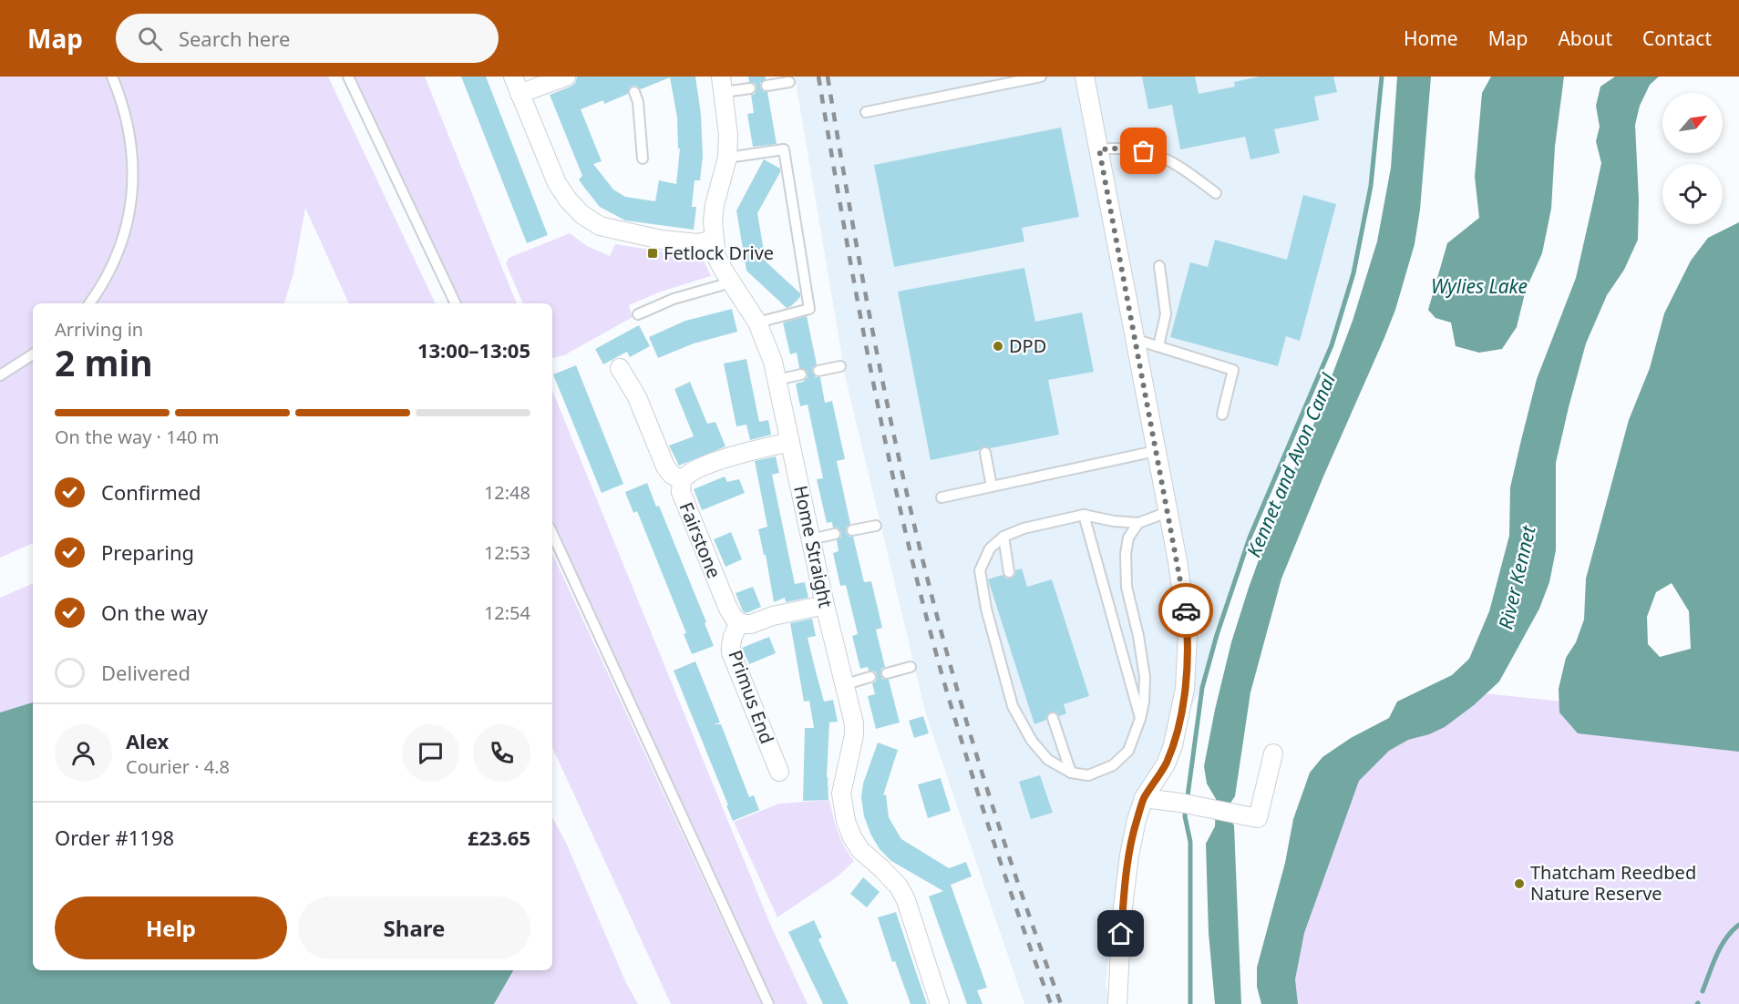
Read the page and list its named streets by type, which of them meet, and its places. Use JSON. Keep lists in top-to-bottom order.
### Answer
{
  "streets": {
    "street": ["Fairstone", "Home Straight", "Primus End"]
  },
  "crossings": [
    ["Fairstone", "Home Straight"],
    ["Fairstone", "Primus End"]
  ],
  "water": ["Wylies Lake", "Kennet and Avon Canal", "River Kennet"],
  "places": {
    "transit": ["Fetlock Drive"],
    "other": ["DPD", "Thatcham Reedbed Nature Reserve"]
  },
  "north": "top right",
  "page": {
    "header": "Map",
    "search": "Search here",
    "nav": [
      "Home",
      "Map",
      "About",
      "Contact"
    ],
    "heading": ["2 min", "Arriving in", "13:00–13:05"],
    "panel": [
      "Alex",
      "Courier · 4.8",
      "Order #1198",
      "£23.65"
    ],
    "bar": "On the way · 140 m",
    "list": [
      ["Confirmed", "12:48"],
      ["Preparing", "12:53"],
      ["On the way", "12:54"],
      "Delivered"
    ],
    "buttons": ["Help", "Share"]
  }
}
